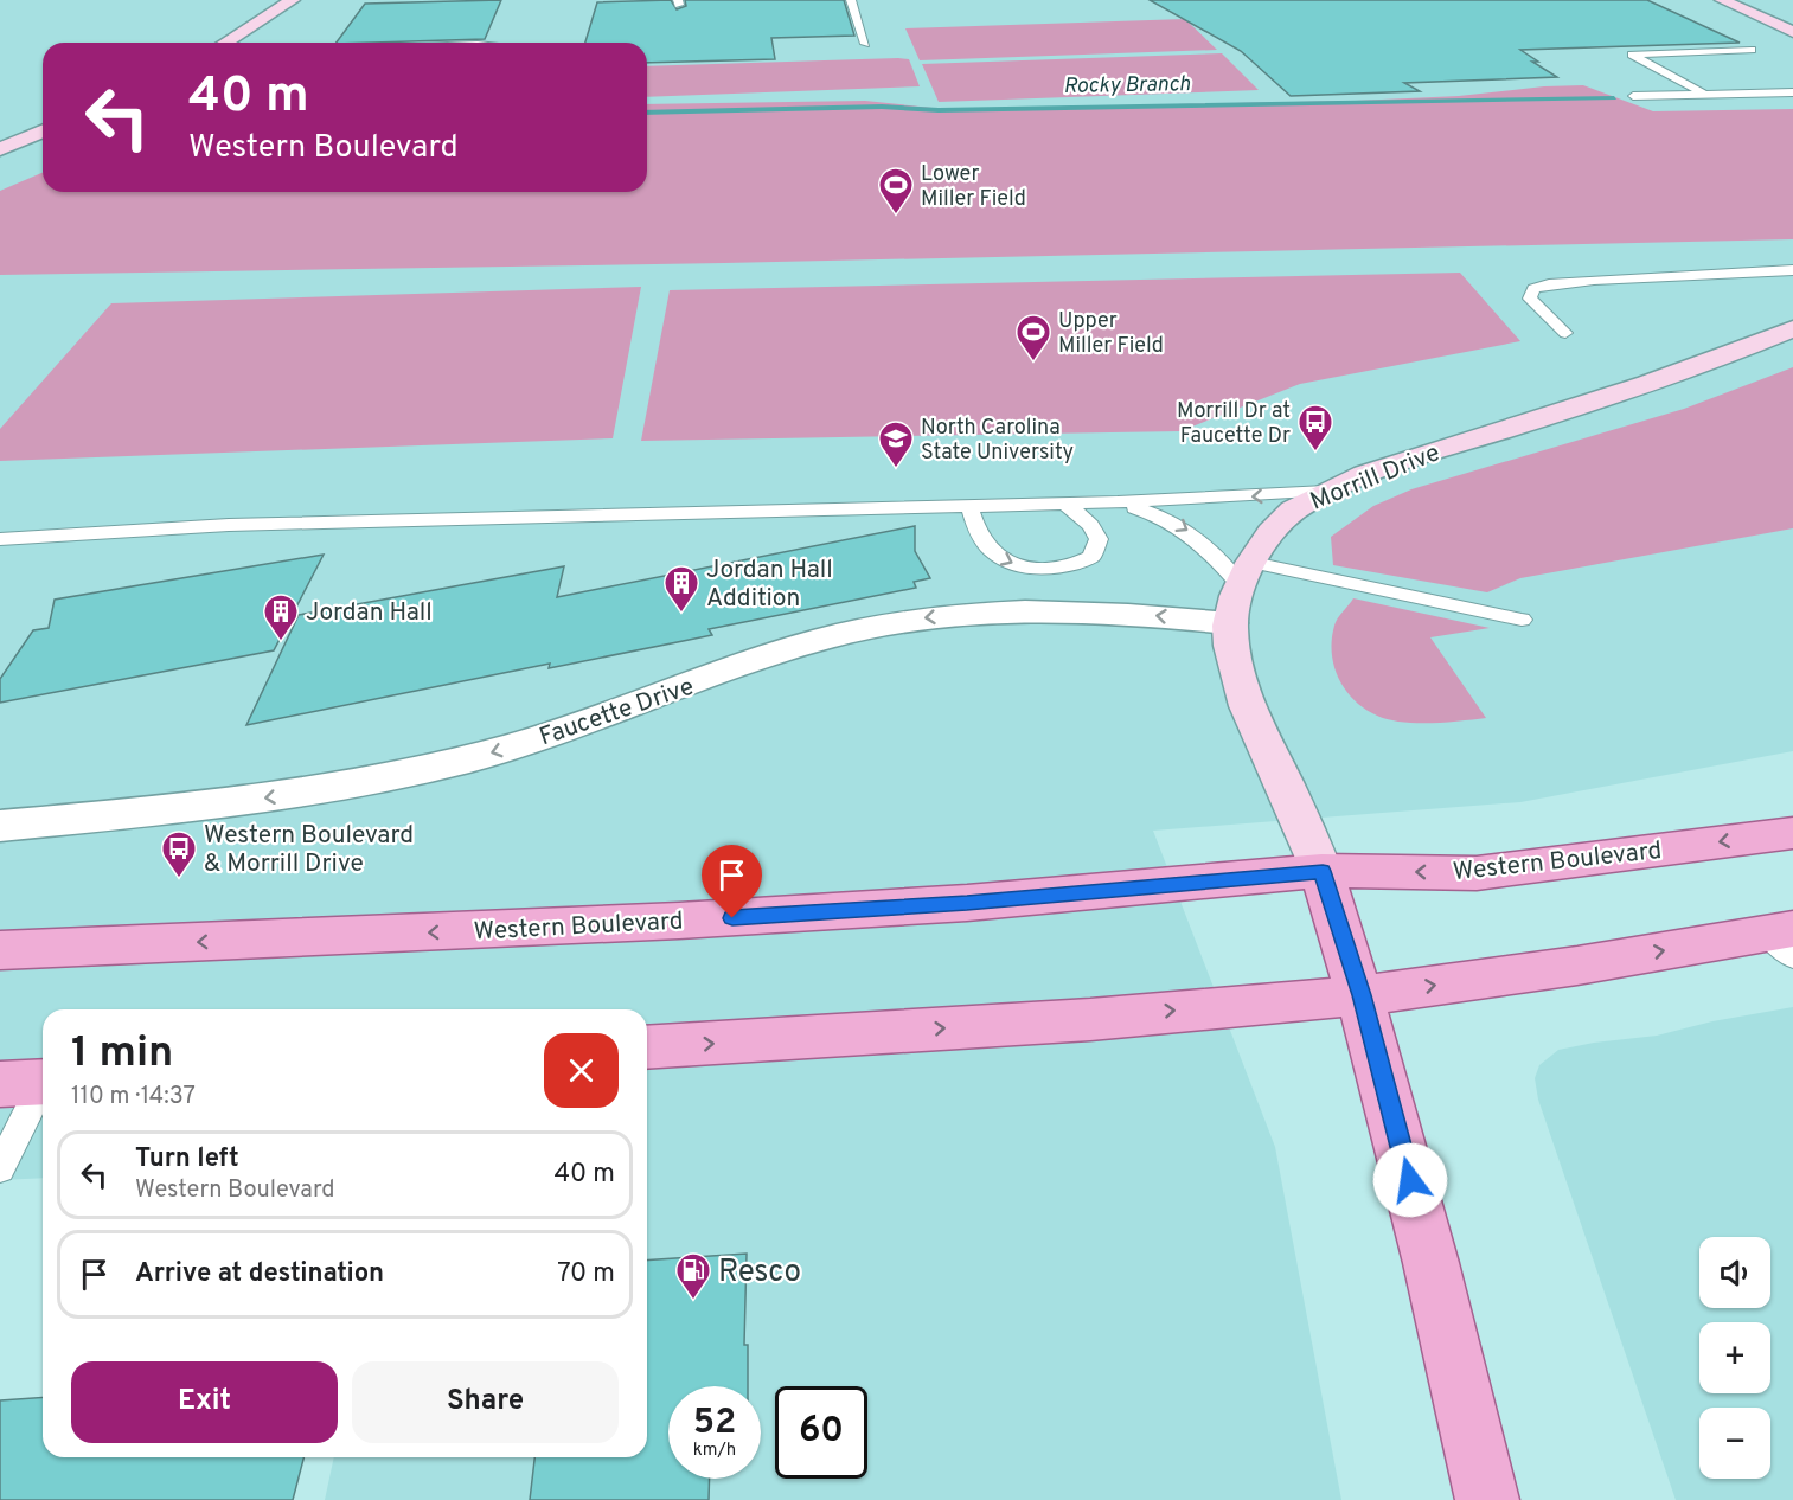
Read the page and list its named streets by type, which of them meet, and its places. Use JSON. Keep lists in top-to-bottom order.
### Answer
{
  "streets": {
    "main road": ["Western Boulevard"],
    "street": ["Morrill Drive", "Faucette Drive"]
  },
  "crossings": [
    ["Morrill Drive", "Faucette Drive"],
    ["Morrill Drive", "Western Boulevard"]
  ],
  "one_way": ["Faucette Drive"],
  "water": ["Rocky Branch"],
  "places": {
    "sports": ["Lower Miller Field", "Upper Miller Field"],
    "bus stop": ["Morrill Dr at Faucette Dr", "Western Boulevard & Morrill Drive"],
    "school or university": ["North Carolina State University"],
    "building": ["Jordan Hall Addition", "Jordan Hall"],
    "fuel station": ["Resco"]
  },
  "page": {
    "turn": ["40 m", "Western Boulevard"],
    "heading": ["1 min", "110 m · 14:37"],
    "list": [
      {
        "name": "Turn left",
        "note": "Western Boulevard",
        "value": "40 m"
      },
      {
        "name": "Arrive at destination",
        "value": "70 m"
      }
    ],
    "map_buttons": ["+", "−"],
    "buttons": ["Exit", "Share"],
    "speed": "52 km/h",
    "limit": "60"
  }
}
